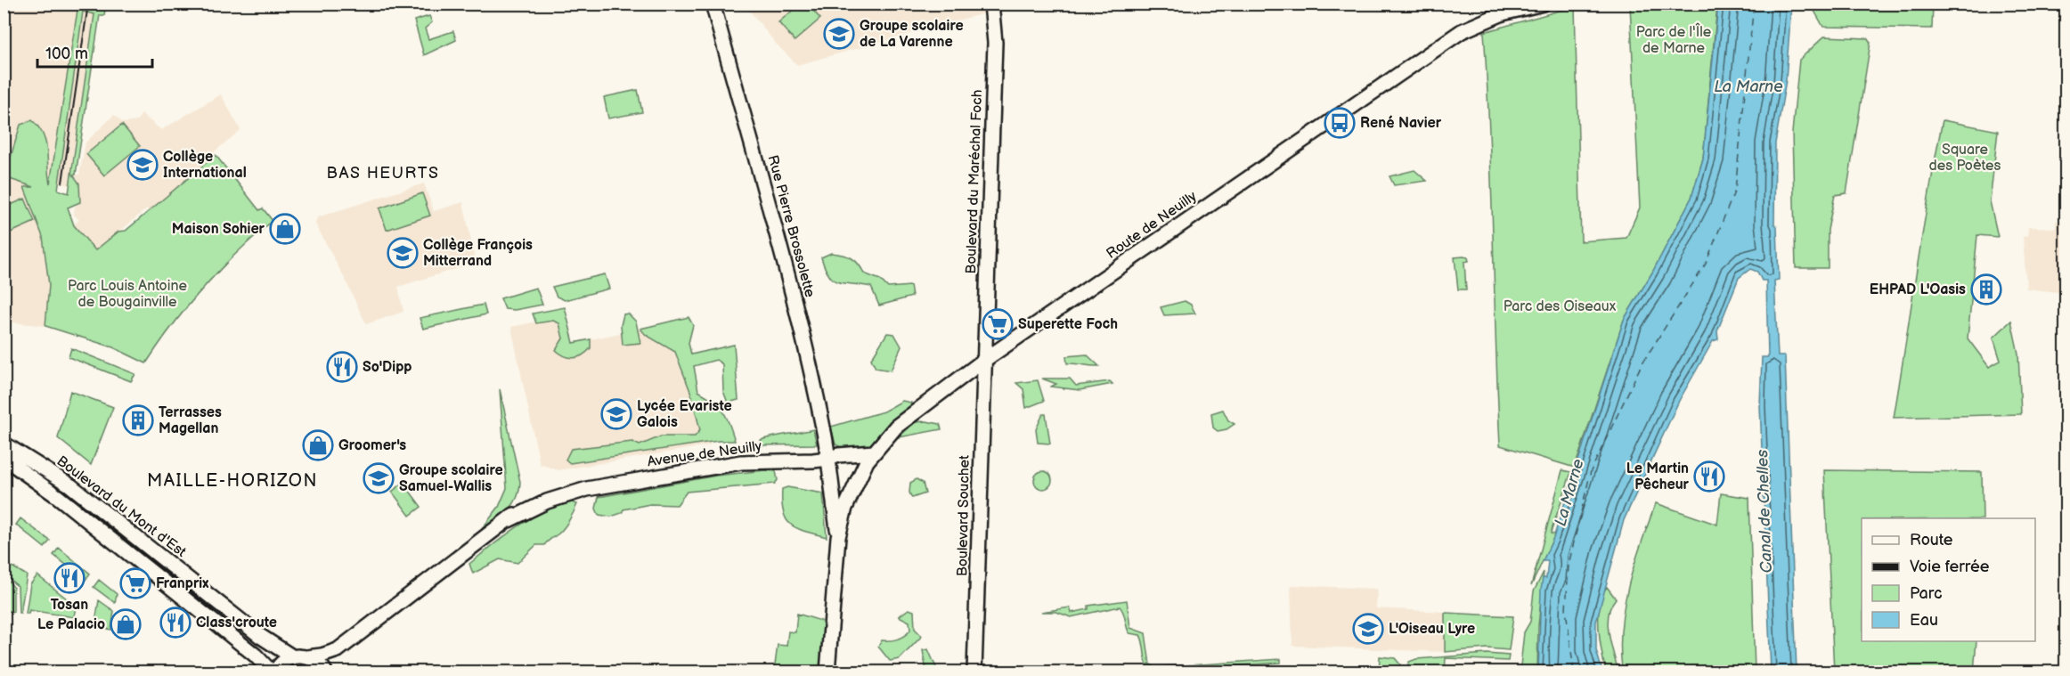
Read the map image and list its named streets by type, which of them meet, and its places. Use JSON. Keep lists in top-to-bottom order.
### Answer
{
  "streets": {
    "main road": [
      "Boulevard du Maréchal Foch",
      "Route de Neuilly",
      "Rue Pierre Brossolette",
      "Avenue de Neuilly",
      "Boulevard du Mont d'Est",
      "Boulevard Souchet"
    ]
  },
  "crossings": [
    ["Boulevard du Maréchal Foch", "Route de Neuilly"],
    ["Boulevard du Maréchal Foch", "Boulevard Souchet"],
    ["Route de Neuilly", "Rue Pierre Brossolette"],
    ["Route de Neuilly", "Avenue de Neuilly"],
    ["Route de Neuilly", "Boulevard Souchet"],
    ["Rue Pierre Brossolette", "Avenue de Neuilly"],
    ["Avenue de Neuilly", "Boulevard du Mont d'Est"]
  ],
  "districts": ["BAS HEURTS", "MAILLE-HORIZON"],
  "water": ["La Marne", "Canal de Chelles"],
  "parks": [
    "Parc de l'Île de Marne",
    "Square des Poètes",
    "Parc Louis Antoine de Bougainville",
    "Parc des Oiseaux"
  ],
  "places": {
    "school or university": [
      "Groupe scolaire de La Varenne",
      "Collège International",
      "Collège François Mitterrand",
      "Lycée Evariste Galois",
      "Groupe scolaire Samuel-Wallis",
      "L'Oiseau Lyre"
    ],
    "bus stop": ["René Navier"],
    "shop": ["Maison Sohier", "Groomer's", "Le Palacio"],
    "building": ["EHPAD L'Oasis", "Terrasses Magellan"],
    "supermarket": ["Superette Foch", "Franprix"],
    "restaurant": [
      "So'Dipp",
      "Le Martin Pêcheur",
      "Tosan",
      "Class'croute"
    ]
  },
  "legend": [
    "Route",
    "Voie ferrée",
    "Parc",
    "Eau"
  ],
  "scale_bar": "100 m"
}
